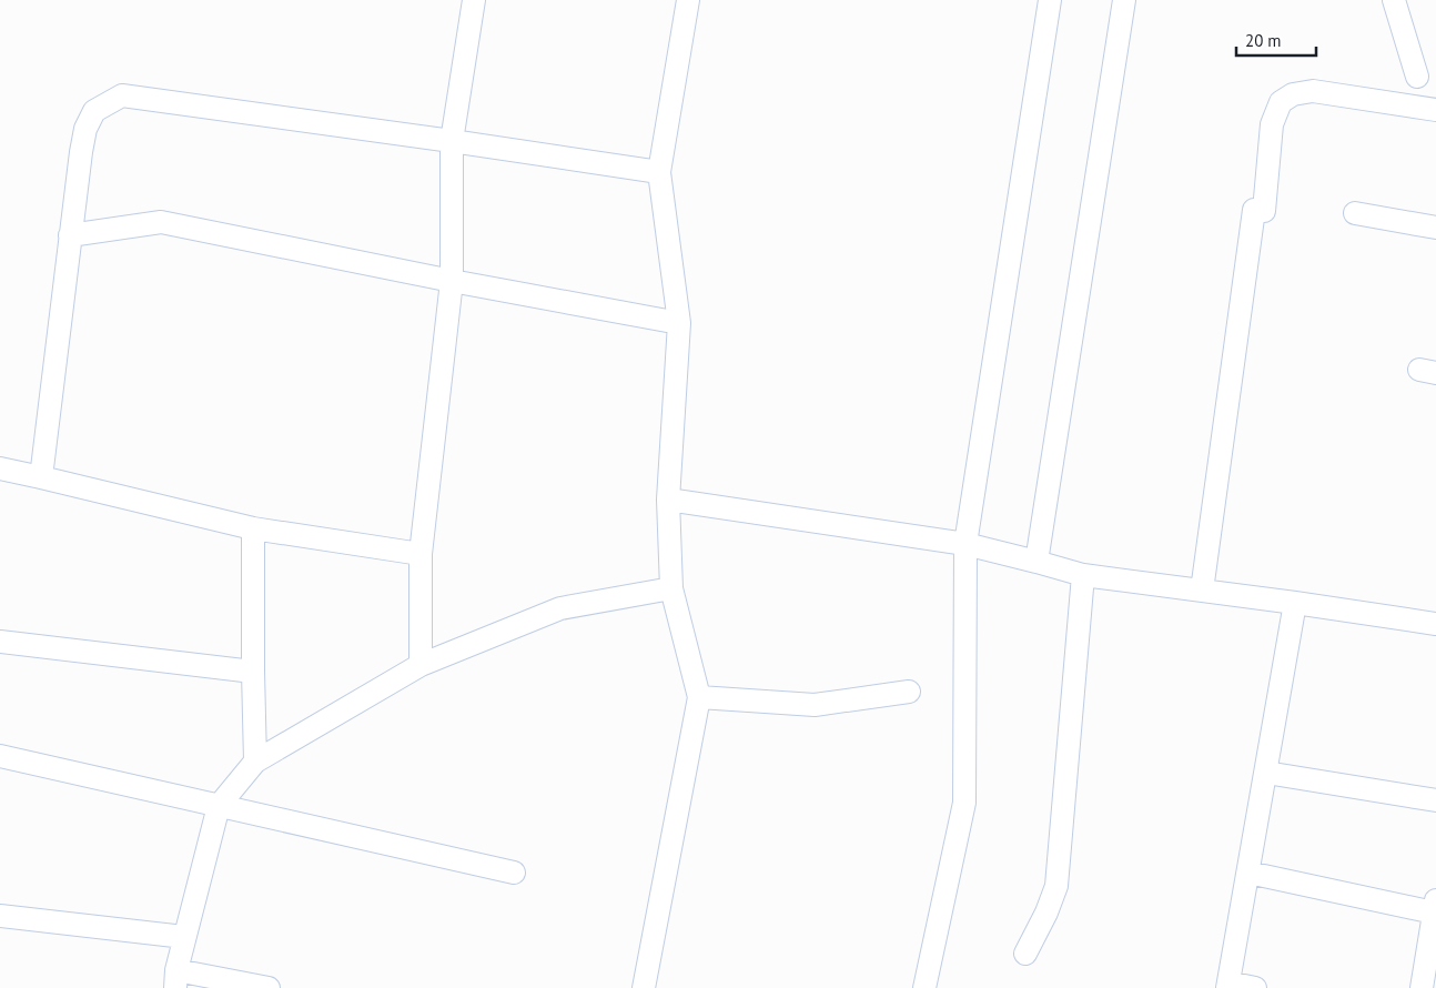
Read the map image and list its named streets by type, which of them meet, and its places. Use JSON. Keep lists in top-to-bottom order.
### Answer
{
  "scale_bar": "20 m"
}
